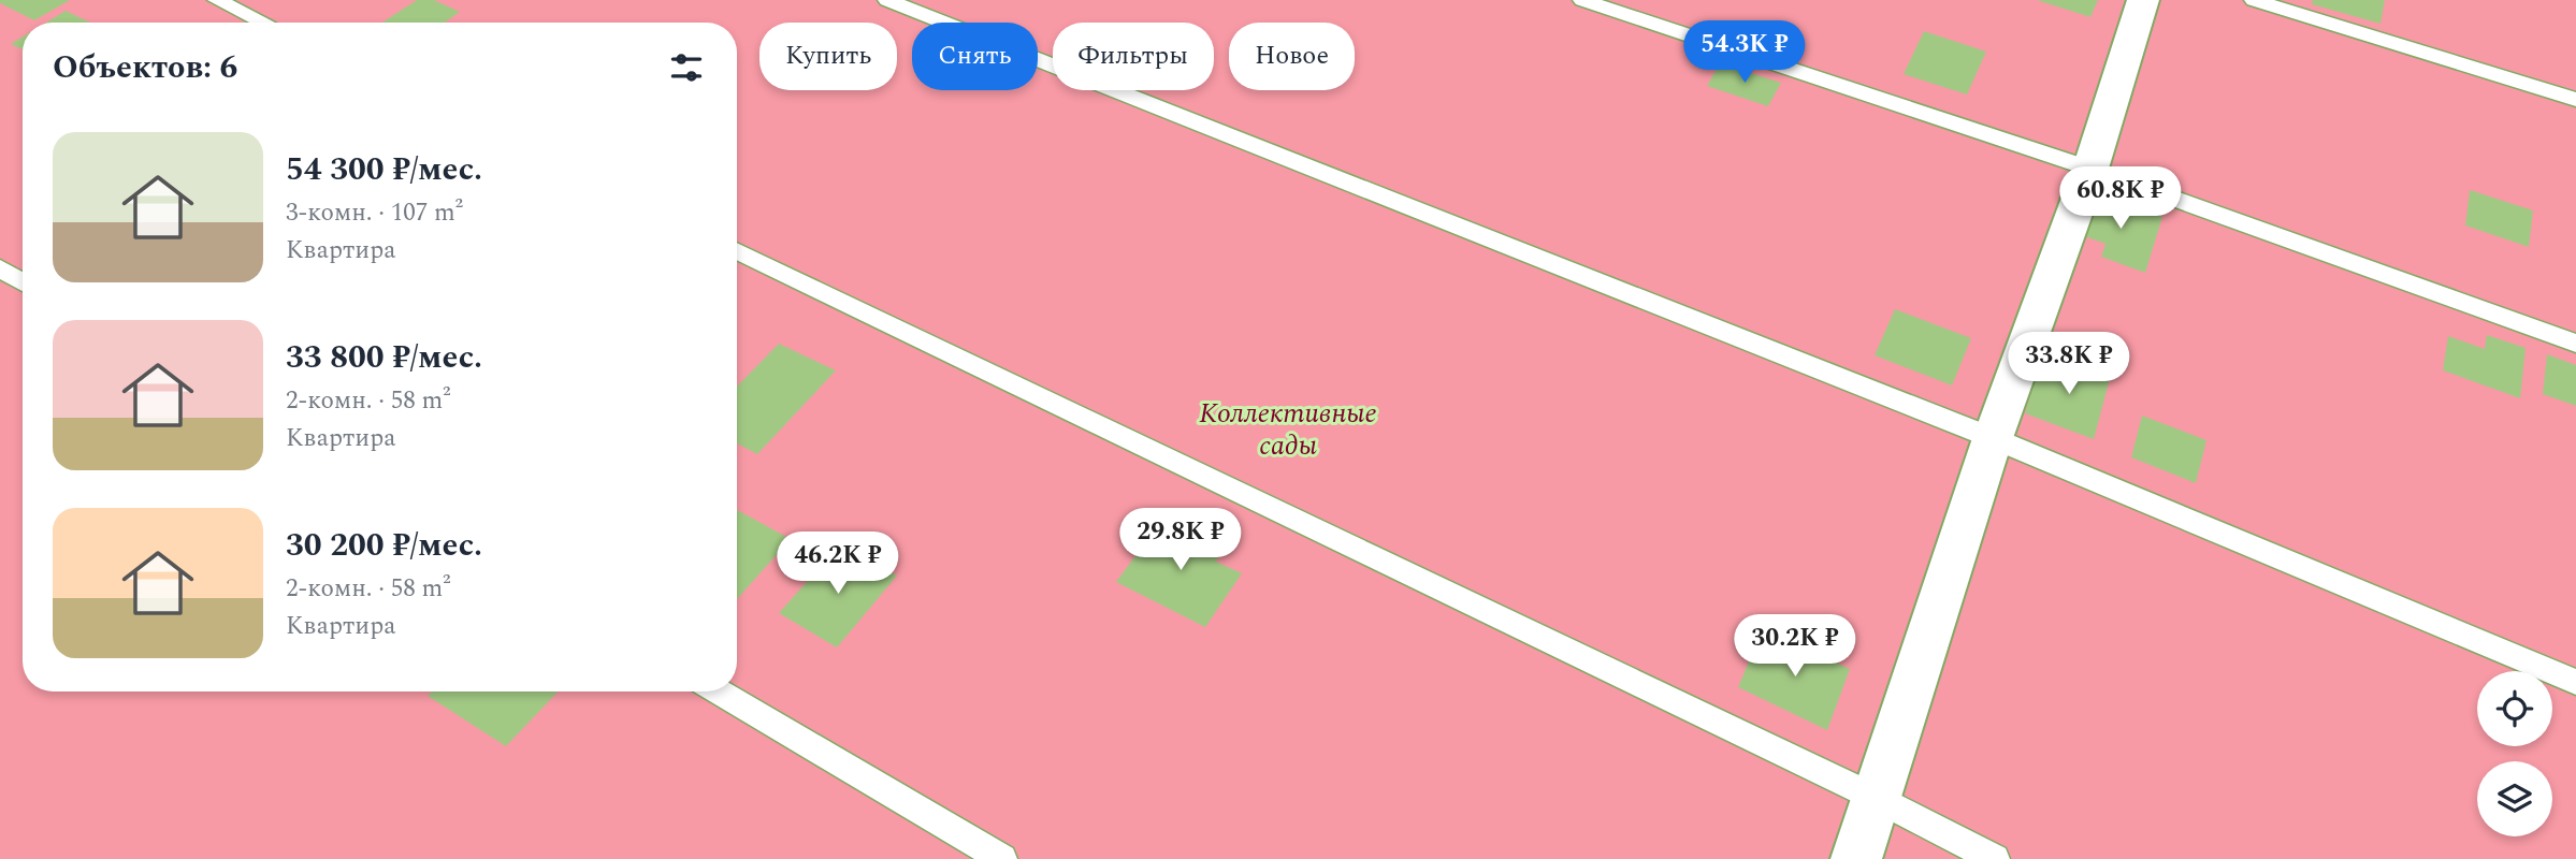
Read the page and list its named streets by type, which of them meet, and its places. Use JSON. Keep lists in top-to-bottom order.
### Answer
{
  "parks": ["Коллективные сады"],
  "page": {
    "price": [
      "54.3K ₽",
      "60.8K ₽",
      "33.8K ₽",
      "29.8K ₽",
      "46.2K ₽",
      "30.2K ₽"
    ],
    "chip": [
      "Купить",
      "Снять",
      "Фильтры",
      "Новое"
    ],
    "heading": "Объектов: 6",
    "list": [
      {
        "name": "54 300 ₽/мес.",
        "note": "3-комн. · 107 m² · Квартира"
      },
      {
        "name": "33 800 ₽/мес.",
        "note": "2-комн. · 58 m² · Квартира"
      },
      {
        "name": "30 200 ₽/мес.",
        "note": "2-комн. · 58 m² · Квартира"
      }
    ]
  }
}
